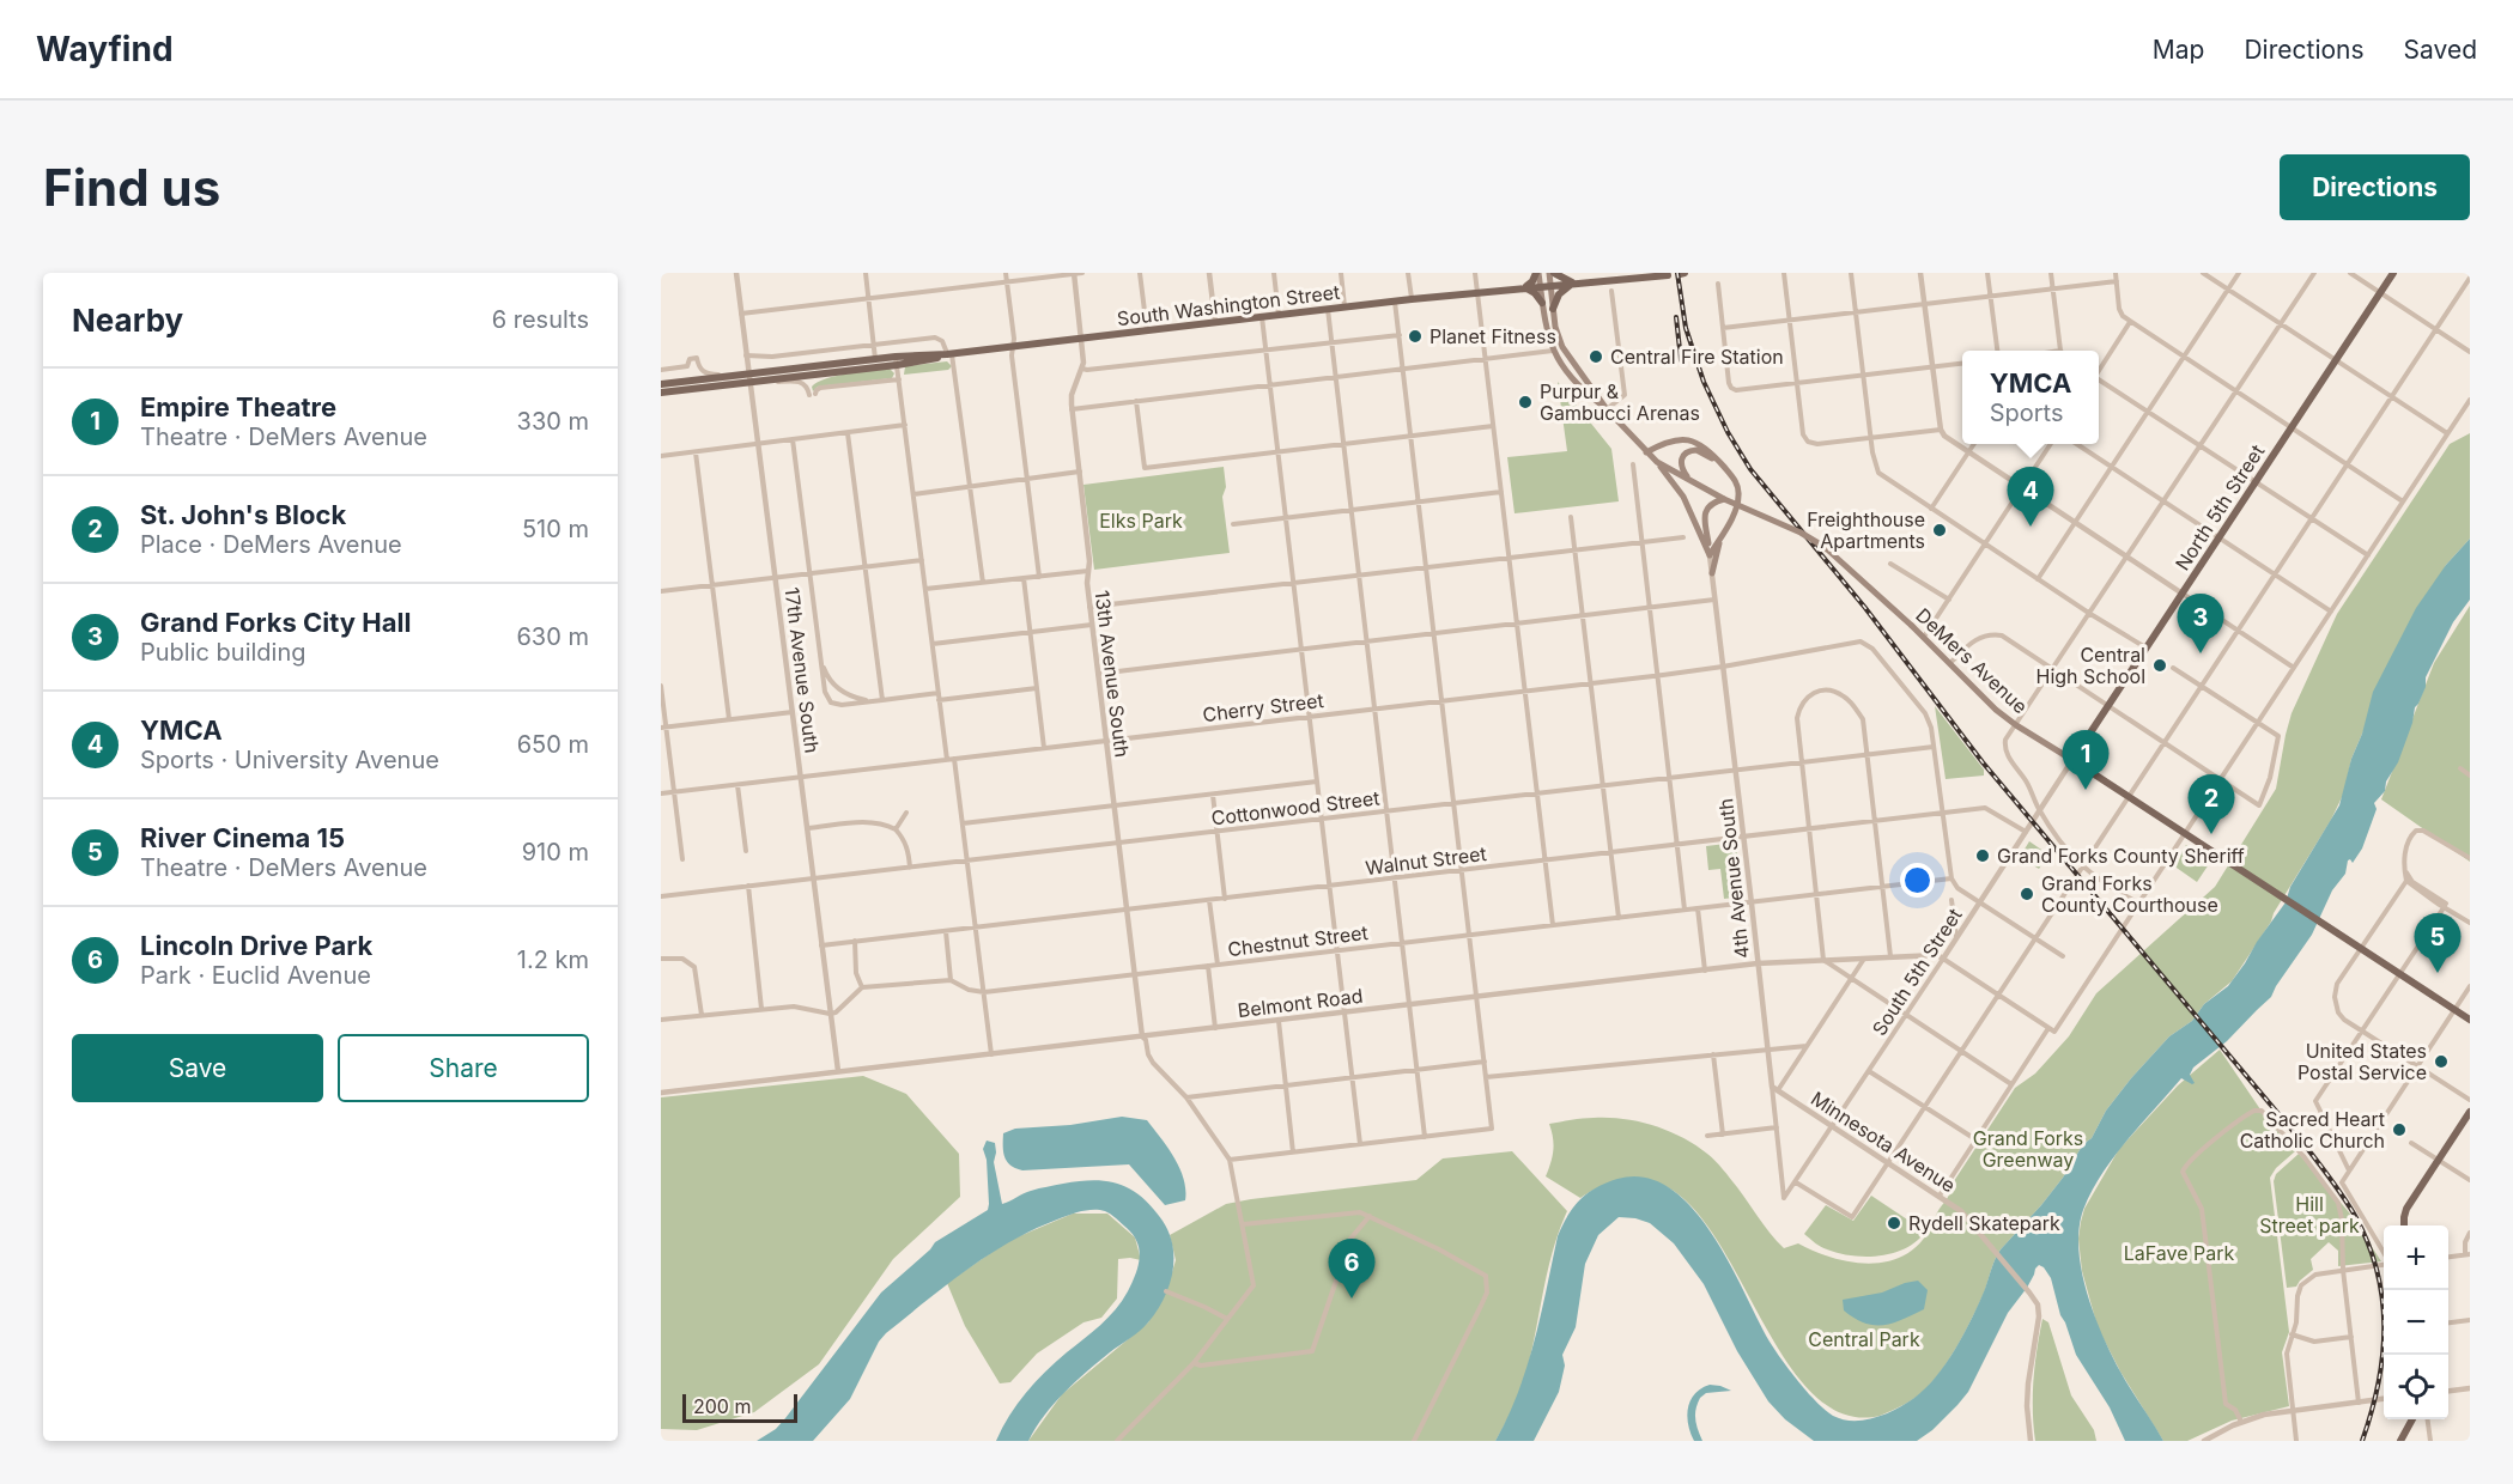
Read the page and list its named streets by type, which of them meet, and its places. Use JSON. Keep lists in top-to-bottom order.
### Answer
{
  "streets": {
    "main road": ["South Washington Street", "North 5th Street", "DeMers Avenue"],
    "street": [
      "17th Avenue South",
      "13th Avenue South",
      "Cherry Street",
      "Cottonwood Street",
      "Walnut Street",
      "4th Avenue South",
      "Chestnut Street",
      "South 5th Street",
      "Belmont Road",
      "Minnesota Avenue"
    ]
  },
  "crossings": [
    ["South Washington Street", "DeMers Avenue"],
    ["South Washington Street", "17th Avenue South"],
    ["South Washington Street", "13th Avenue South"],
    ["North 5th Street", "DeMers Avenue"],
    ["North 5th Street", "South 5th Street"],
    ["DeMers Avenue", "South 5th Street"],
    ["17th Avenue South", "Cherry Street"],
    ["17th Avenue South", "Cottonwood Street"],
    ["17th Avenue South", "Walnut Street"],
    ["17th Avenue South", "Belmont Road"],
    ["13th Avenue South", "Cherry Street"],
    ["13th Avenue South", "Cottonwood Street"],
    ["13th Avenue South", "Walnut Street"],
    ["13th Avenue South", "Chestnut Street"],
    ["13th Avenue South", "Belmont Road"],
    ["Cherry Street", "Cottonwood Street"],
    ["Cherry Street", "4th Avenue South"],
    ["Cottonwood Street", "4th Avenue South"],
    ["Walnut Street", "4th Avenue South"],
    ["Walnut Street", "South 5th Street"],
    ["4th Avenue South", "Chestnut Street"],
    ["4th Avenue South", "South 5th Street"],
    ["4th Avenue South", "Belmont Road"],
    ["4th Avenue South", "Minnesota Avenue"],
    ["South 5th Street", "Belmont Road"],
    ["South 5th Street", "Minnesota Avenue"]
  ],
  "parks": [
    "Elks Park",
    "Grand Forks Greenway",
    "Hill Street park",
    "LaFave Park",
    "Central Park"
  ],
  "places": [
    "Planet Fitness",
    "Central Fire Station",
    "Purpur & Gambucci Arenas",
    "Freighthouse Apartments",
    "Central High School",
    "Grand Forks County Sheriff",
    "Grand Forks County Courthouse",
    "United States Postal Service",
    "Sacred Heart Catholic Church",
    "Rydell Skatepark"
  ],
  "scale_bar": "200 m",
  "page": {
    "header": "Wayfind",
    "nav": ["Map", "Directions", "Saved"],
    "buttons": [
      "Directions",
      ["Save", "Share"]
    ],
    "title": "Find us",
    "heading": ["Nearby", "6 results"],
    "popup": ["YMCA", "Sports"],
    "list": [
      {
        "mark": "1",
        "name": "Empire Theatre",
        "note": "Theatre · DeMers Avenue",
        "value": "330 m"
      },
      {
        "mark": "2",
        "name": "St. John's Block",
        "note": "Place · DeMers Avenue",
        "value": "510 m"
      },
      {
        "mark": "3",
        "name": "Grand Forks City Hall",
        "note": "Public building",
        "value": "630 m"
      },
      {
        "mark": "4",
        "name": "YMCA",
        "note": "Sports · University Avenue",
        "value": "650 m"
      },
      {
        "mark": "5",
        "name": "River Cinema 15",
        "note": "Theatre · DeMers Avenue",
        "value": "910 m"
      },
      {
        "mark": "6",
        "name": "Lincoln Drive Park",
        "note": "Park · Euclid Avenue",
        "value": "1.2 km"
      }
    ],
    "pins": [
      "4",
      "3",
      "1",
      "2",
      "5",
      "6"
    ],
    "map_buttons": ["+", "−"],
    "scale": "200 m"
  }
}
